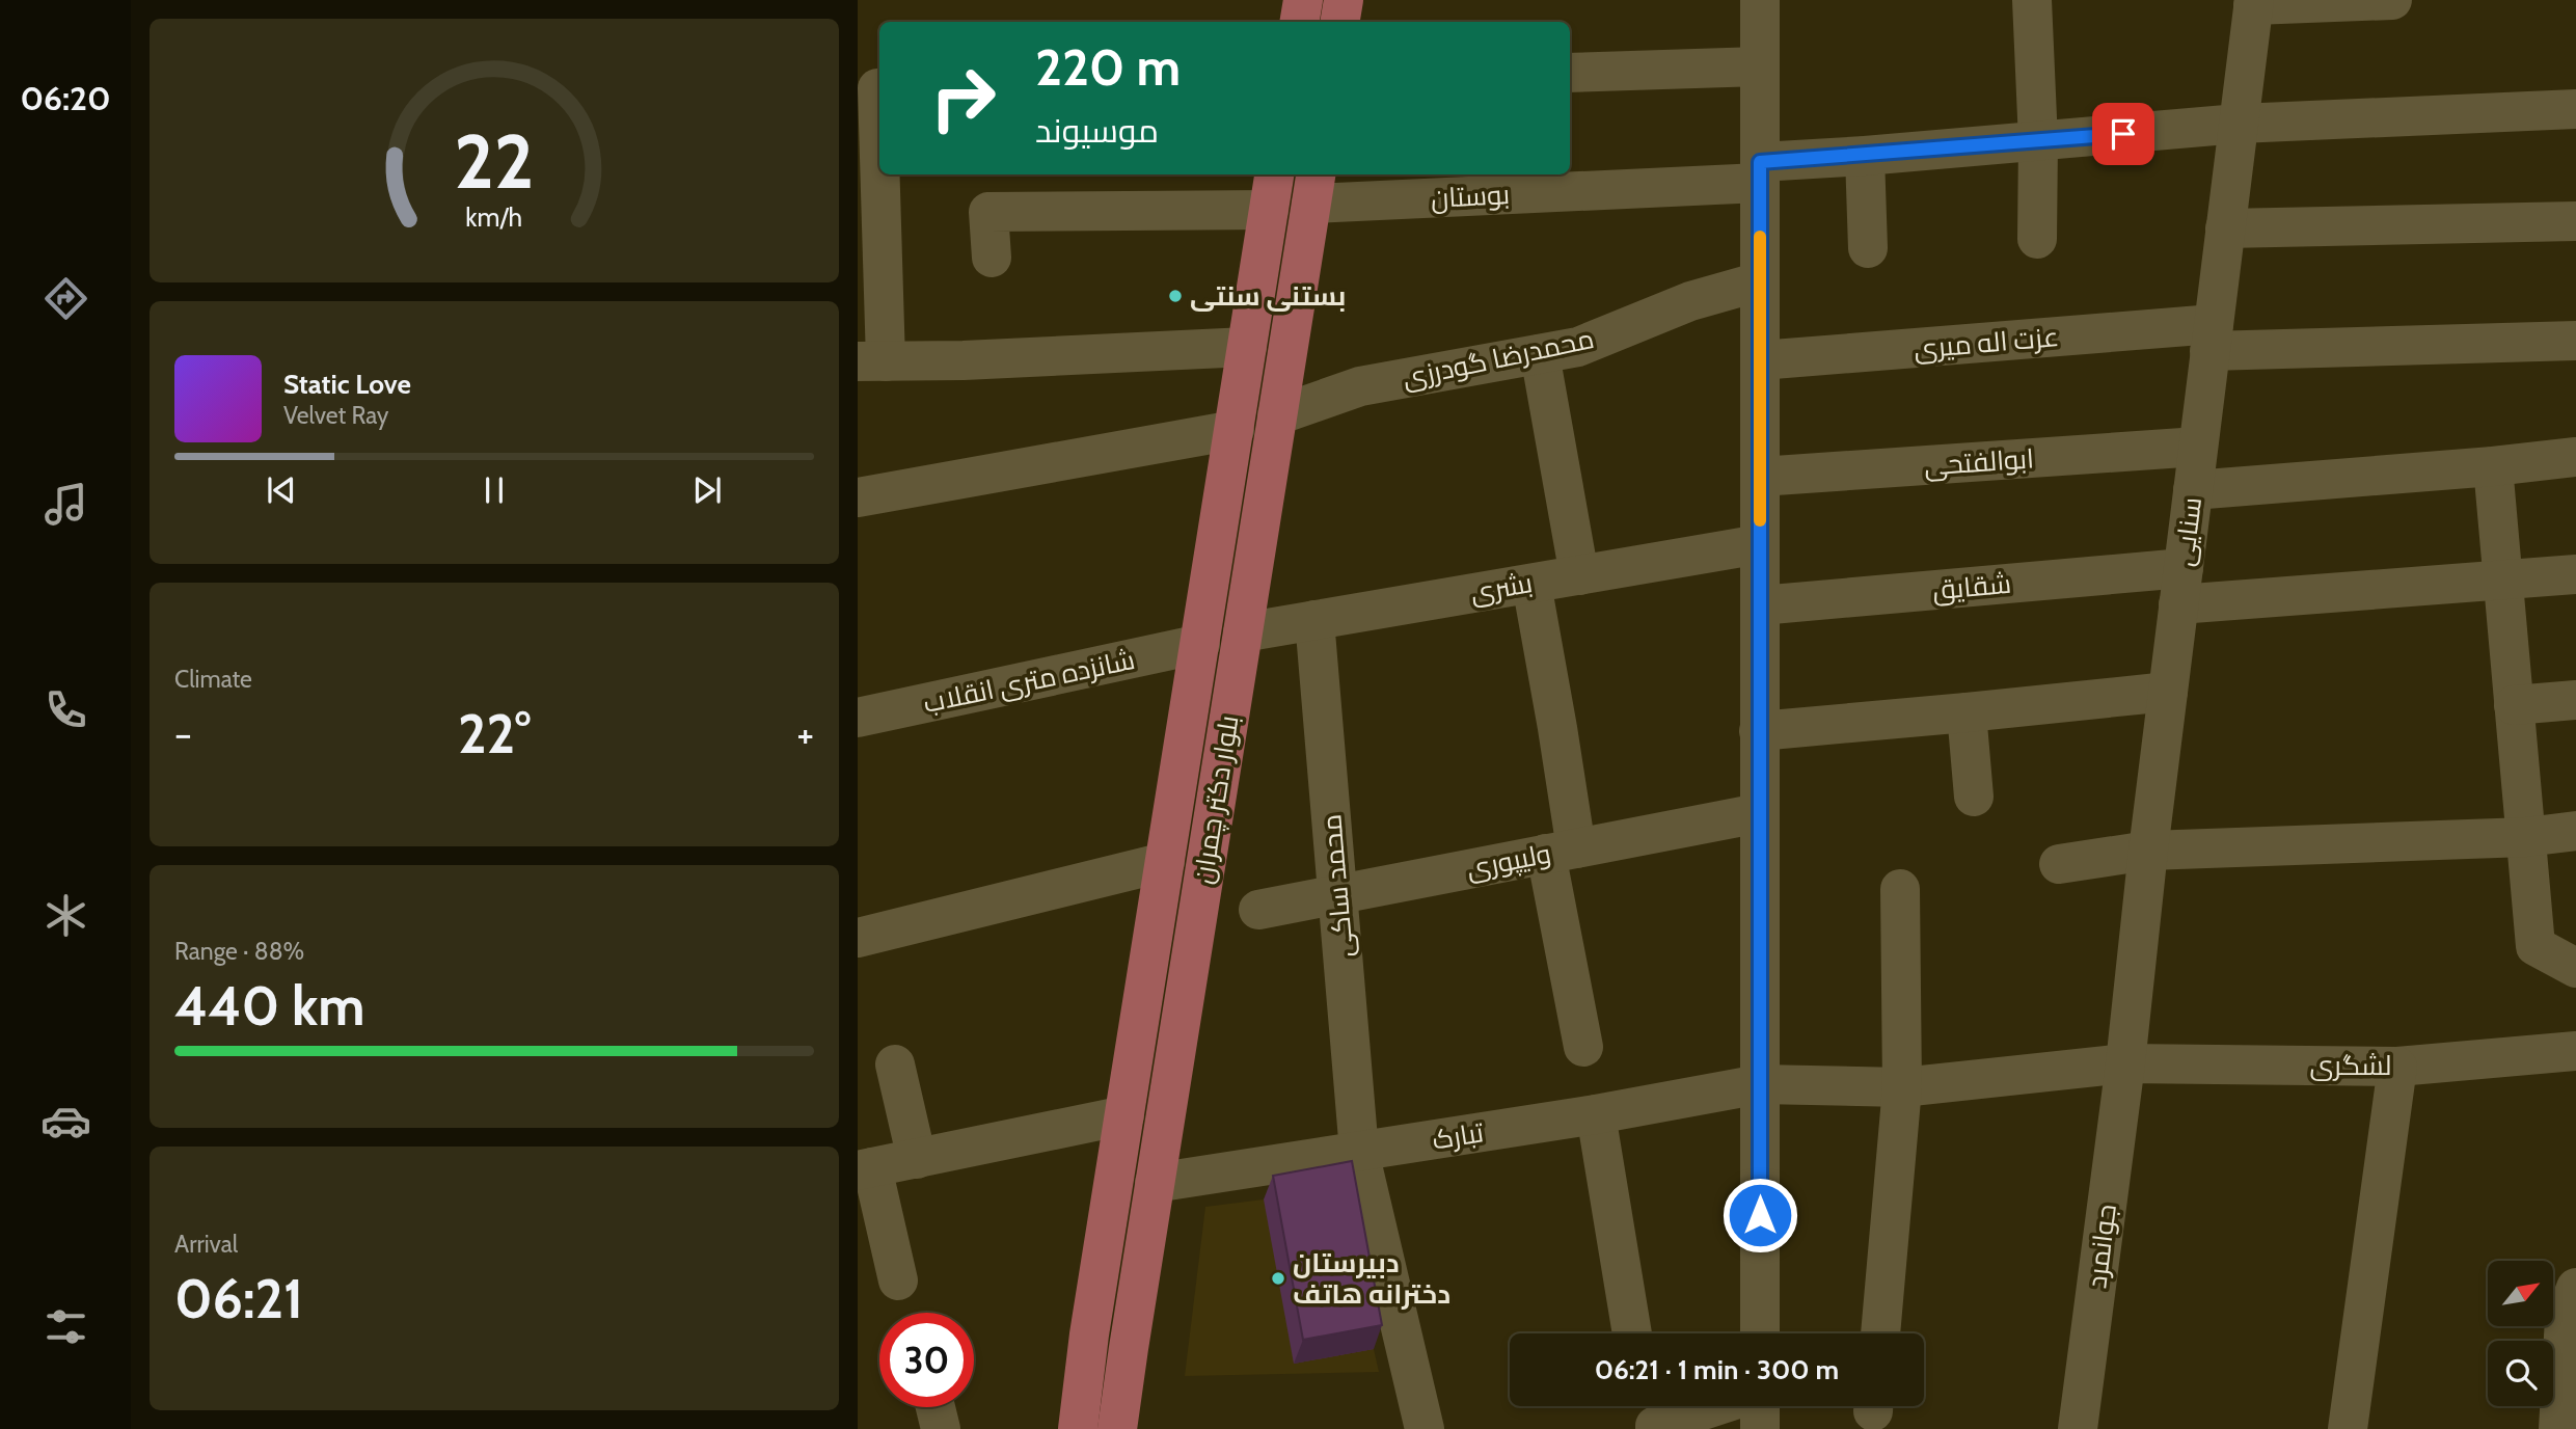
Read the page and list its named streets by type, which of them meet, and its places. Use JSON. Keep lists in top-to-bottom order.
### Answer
{
  "streets": {
    "main road": ["بلوار دکتر چمران"],
    "street": [
      "بوستان",
      "عزت اله میری",
      "محمدرضا گودرزی",
      "ابوالفتحی",
      "سنایی",
      "شقایق",
      "بشری",
      "شانزده متری انقلاب",
      "ولیپوری",
      "محمد ساکی",
      "لشگری",
      "تبارک",
      "جوانمرد"
    ]
  },
  "crossings": [
    ["بوستان", "سنایی"],
    ["بوستان", "بلوار دکتر چمران"],
    ["عزت اله میری", "سنایی"],
    ["محمدرضا گودرزی", "بلوار دکتر چمران"],
    ["ابوالفتحی", "سنایی"],
    ["سنایی", "شقایق"],
    ["سنایی", "لشگری"],
    ["سنایی", "جوانمرد"],
    ["بشری", "بلوار دکتر چمران"],
    ["بشری", "محمد ساکی"],
    ["شانزده متری انقلاب", "بلوار دکتر چمران"],
    ["بلوار دکتر چمران", "تبارک"],
    ["ولیپوری", "محمد ساکی"],
    ["محمد ساکی", "تبارک"],
    ["لشگری", "تبارک"],
    ["لشگری", "جوانمرد"]
  ],
  "places": ["بستنی سنتی", "دبیرستان دخترانه هاتف"],
  "north": "top right",
  "page": {
    "tabs": "06:20",
    "turn": ["220 m", "موسیوند"],
    "song": ["Static Love", "Velvet Ray"],
    "tile": [
      "Climate",
      ["Range · 88%", "440 km"],
      ["Arrival", "06:21"]
    ],
    "heat": ["−", "22°", "+"],
    "limit": "30",
    "trip": "06:21 · 1 min · 300 m",
    "gauge": ["22", "km/h"]
  }
}
